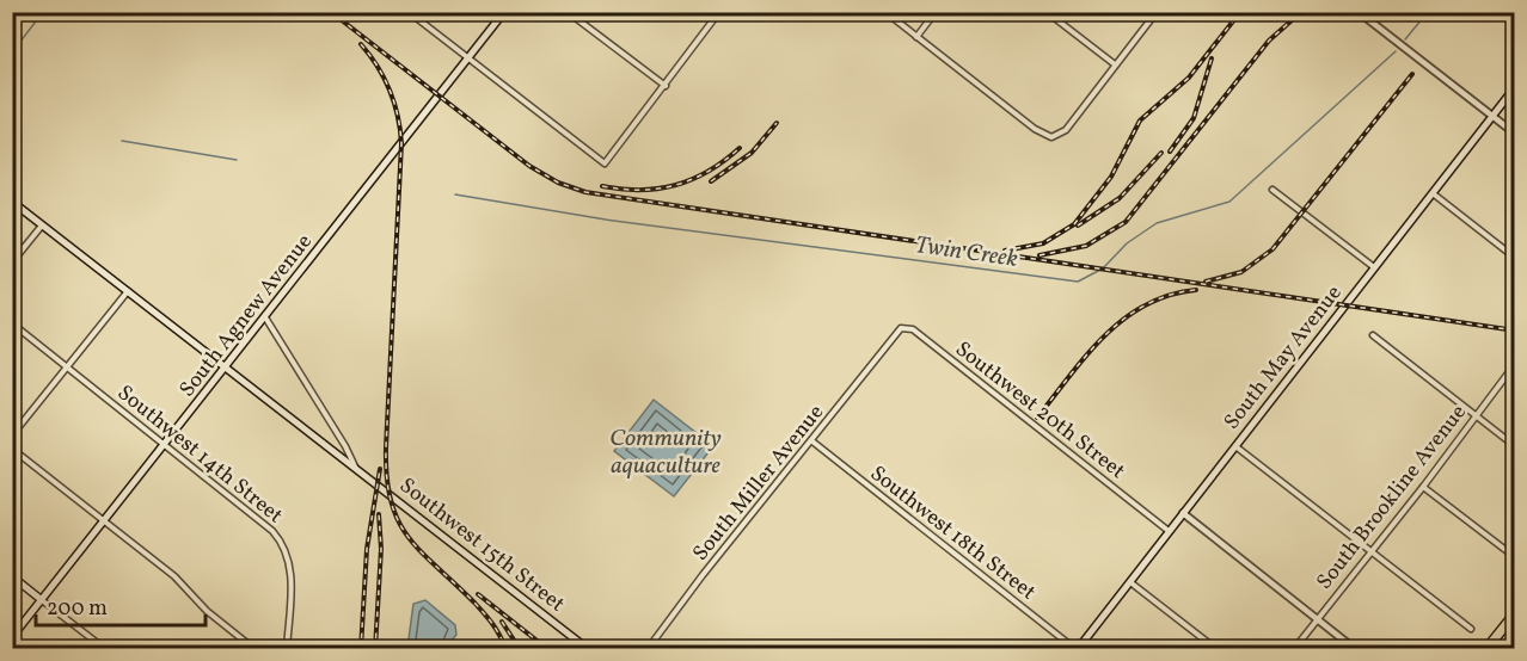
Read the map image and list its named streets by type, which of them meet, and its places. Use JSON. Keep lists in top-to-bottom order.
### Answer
{
  "streets": {
    "main road": ["South Agnew Avenue", "South May Avenue", "Southwest 15th Street"],
    "street": [
      "Southwest 20th Street",
      "Southwest 14th Street",
      "South Miller Avenue",
      "South Brookline Avenue",
      "Southwest 18th Street"
    ]
  },
  "crossings": [
    ["South Agnew Avenue", "Southwest 14th Street"],
    ["South Agnew Avenue", "Southwest 15th Street"],
    ["South May Avenue", "Southwest 20th Street"],
    ["South May Avenue", "Southwest 18th Street"],
    ["Southwest 20th Street", "South Miller Avenue"],
    ["South Miller Avenue", "Southwest 18th Street"]
  ],
  "water": ["Twin Creek", "Community aquaculture"],
  "scale_bar": "200 m"
}
